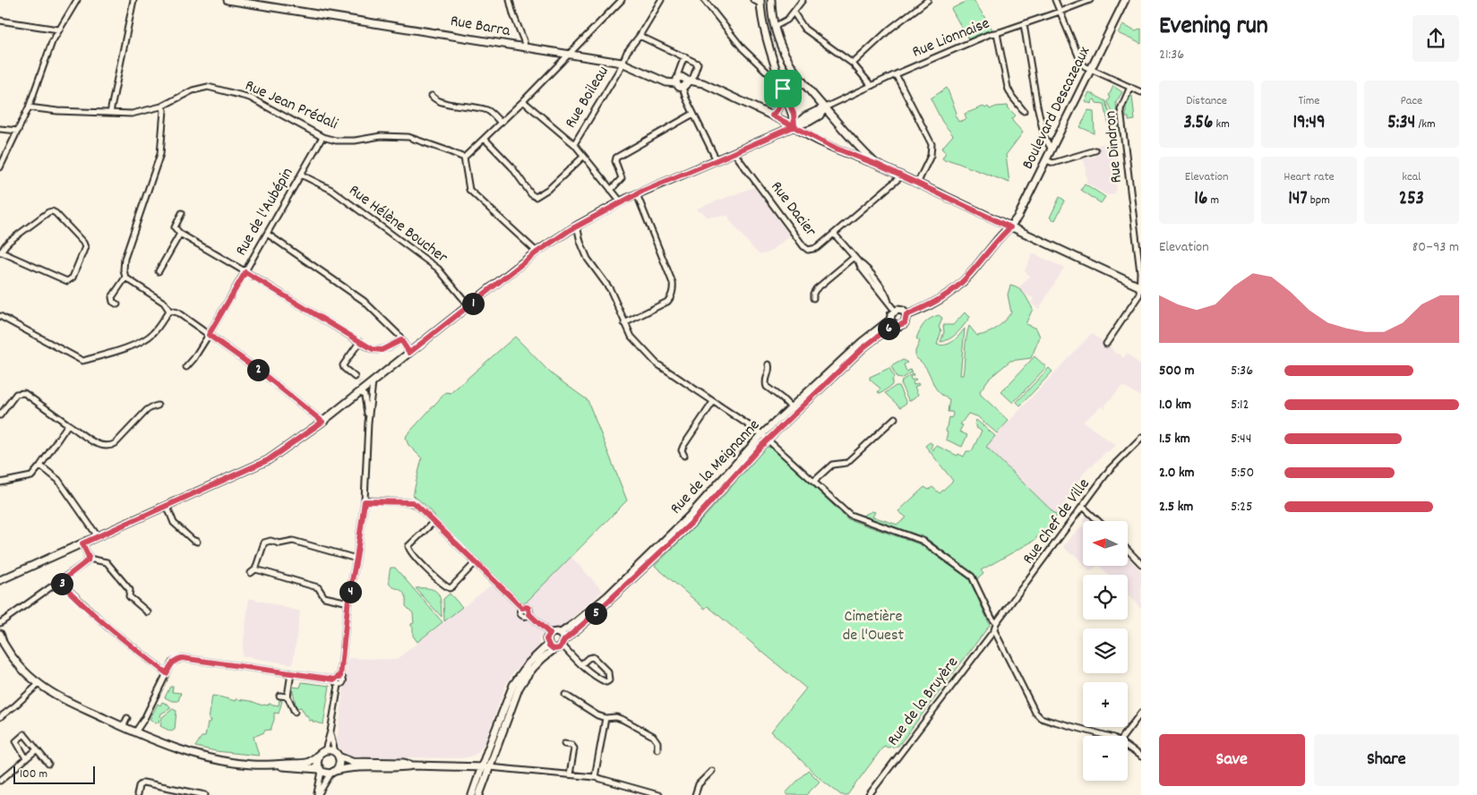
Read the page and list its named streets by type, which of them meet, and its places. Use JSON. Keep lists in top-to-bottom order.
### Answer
{
  "streets": {
    "main road": ["Rue Barra", "Boulevard Descazeaux", "Rue de la Meignanne"],
    "street": [
      "Rue Lionnaise",
      "Rue Boileau",
      "Rue Jean Prédali",
      "Rue Dindron",
      "Rue Dacier",
      "Rue de l'Aubépin",
      "Rue Hélène Boucher",
      "Rue Chef de Ville",
      "Rue de la Bruyère"
    ]
  },
  "crossings": [
    ["Rue Barra", "Rue Boileau"],
    ["Rue Jean Prédali", "Rue de l'Aubépin"],
    ["Rue de l'Aubépin", "Rue Hélène Boucher"],
    ["Rue Chef de Ville", "Rue de la Bruyère"]
  ],
  "parks": ["Cimetière de l'Ouest"],
  "scale_bar": "100 m",
  "north": "left",
  "page": {
    "heading": ["Evening run", "21:36"],
    "stats": [
      ["Distance", "3.56 km"],
      ["Time", "19:49"],
      ["Pace", "5:34 /km"],
      ["Elevation", "16 m"],
      ["Heart rate", "147 bpm"],
      ["kcal", "253"]
    ],
    "chart": ["Elevation", "80–93 m"],
    "pins": [
      "1",
      "6",
      "2",
      "3",
      "4",
      "5"
    ],
    "list": [
      {
        "name": "500 m",
        "note": "5:36"
      },
      {
        "name": "1.0 km",
        "note": "5:12"
      },
      {
        "name": "1.5 km",
        "note": "5:44"
      },
      {
        "name": "2.0 km",
        "note": "5:50"
      },
      {
        "name": "2.5 km",
        "note": "5:25"
      }
    ],
    "map_buttons": ["+", "−"],
    "buttons": ["Save", "Share"],
    "scale": "100 m"
  }
}
